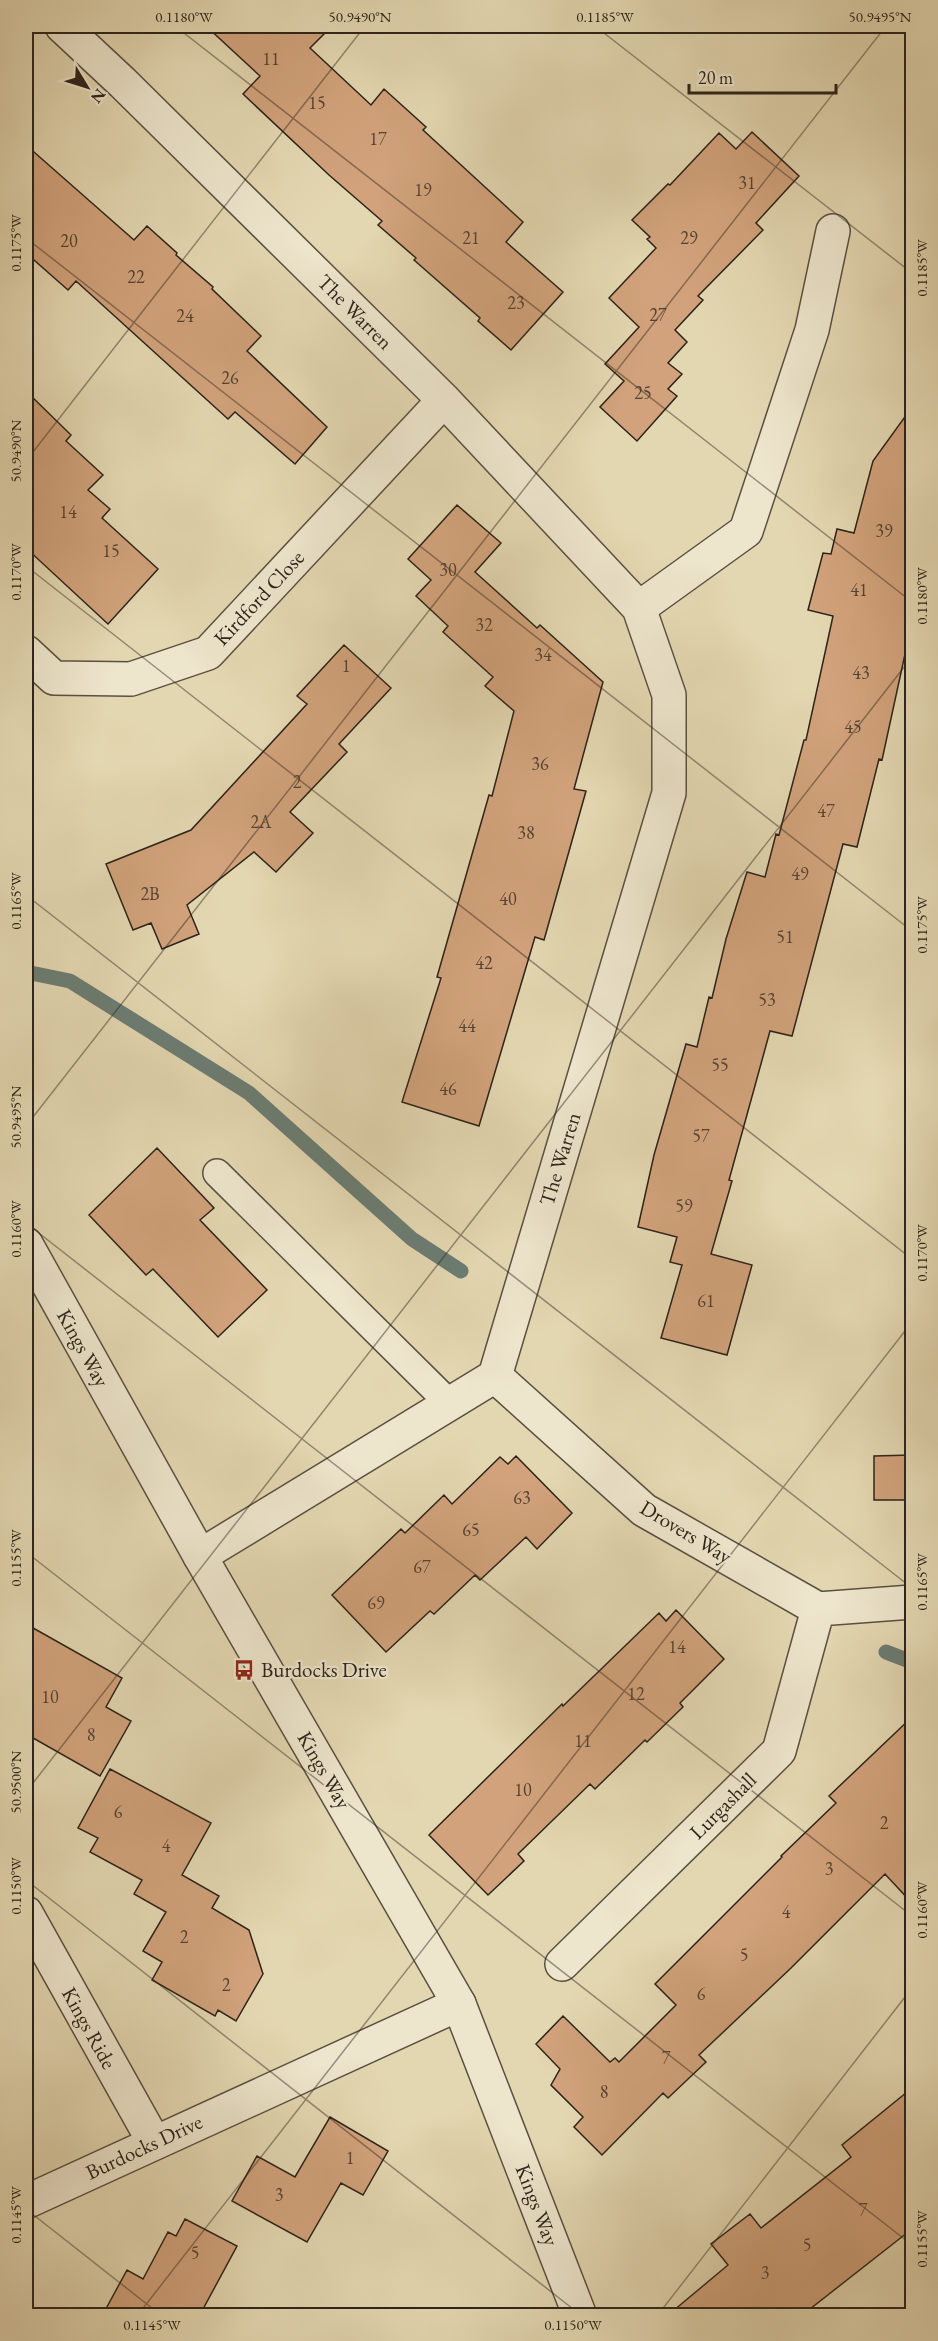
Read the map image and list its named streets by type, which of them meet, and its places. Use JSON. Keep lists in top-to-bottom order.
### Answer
{
  "streets": {
    "street": [
      "The Warren",
      "Kirdford Close",
      "Kings Way",
      "Drovers Way",
      "Lurgashall",
      "Kings Ride",
      "Burdocks Drive"
    ]
  },
  "crossings": [
    ["The Warren", "Kirdford Close"],
    ["The Warren", "Drovers Way"],
    ["Kings Way", "Burdocks Drive"],
    ["Drovers Way", "Lurgashall"],
    ["Kings Ride", "Burdocks Drive"]
  ],
  "places": {
    "bus stop": ["Burdocks Drive"]
  },
  "house_numbers": [
    "11",
    "15",
    "17",
    "31",
    "19",
    "21",
    "29",
    "20",
    "22",
    "23",
    "27",
    "24",
    "26",
    "25",
    "14",
    "39",
    "15",
    "30",
    "41",
    "32",
    "34",
    "1",
    "43",
    "45",
    "36",
    "2",
    "47",
    "2A",
    "38",
    "49",
    "2B",
    "40",
    "51",
    "42",
    "53",
    "44",
    "55",
    "46",
    "57",
    "59",
    "61",
    "63",
    "65",
    "67",
    "69",
    "14",
    "12",
    "10",
    "8",
    "11",
    "10",
    "6",
    "2",
    "4",
    "3",
    "4",
    "2",
    "5",
    "2",
    "6",
    "7",
    "8",
    "1",
    "3",
    "7",
    "5",
    "5",
    "3"
  ],
  "scale_bar": "20 m",
  "north": "bottom right",
  "coordinates": [
    "0.1180°W",
    "50.9490°N",
    "0.1185°W",
    "50.9495°N",
    "0.1175°W",
    "0.1170°W",
    "0.1165°W",
    "0.1160°W",
    "0.1155°W",
    "50.9500°N",
    "0.1150°W",
    "0.1145°W"
  ]
}
